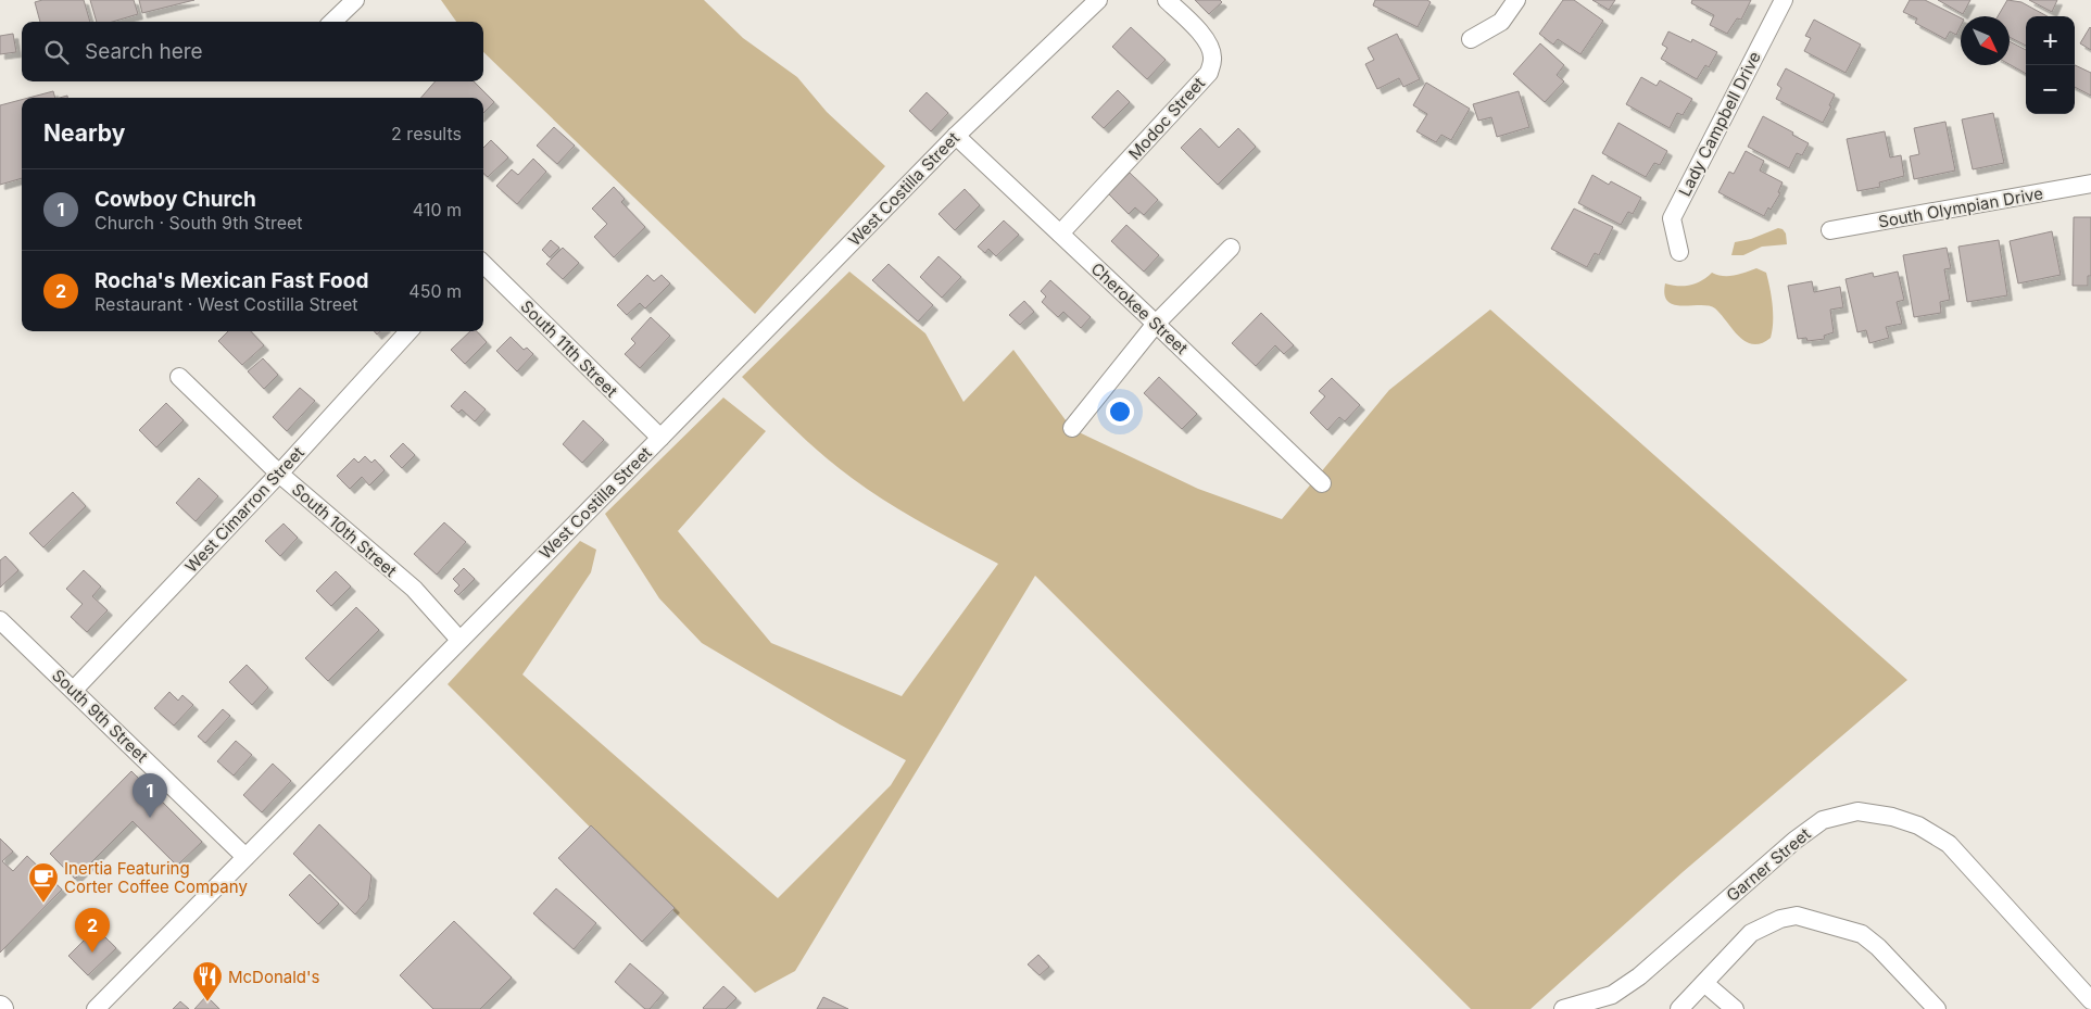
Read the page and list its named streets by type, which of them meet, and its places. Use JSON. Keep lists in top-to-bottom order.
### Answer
{
  "streets": {
    "street": [
      "Modoc Street",
      "Lady Campbell Drive",
      "West Costilla Street",
      "South Olympian Drive",
      "Cherokee Street",
      "South 11th Street",
      "West Cimarron Street",
      "South 10th Street",
      "South 9th Street",
      "Garner Street"
    ]
  },
  "crossings": [
    ["Modoc Street", "Cherokee Street"],
    ["West Costilla Street", "Cherokee Street"],
    ["West Costilla Street", "South 11th Street"],
    ["West Costilla Street", "South 10th Street"],
    ["West Costilla Street", "South 9th Street"],
    ["West Cimarron Street", "South 10th Street"],
    ["West Cimarron Street", "South 9th Street"]
  ],
  "places": {
    "cafe": ["Inertia Featuring Corter Coffee Company"],
    "restaurant": ["McDonald's"]
  },
  "north": "bottom right",
  "page": {
    "map_buttons": ["+", "−"],
    "search": "Search here",
    "heading": ["Nearby", "2 results"],
    "list": [
      {
        "mark": "1",
        "name": "Cowboy Church",
        "note": "Church · South 9th Street",
        "value": "410 m"
      },
      {
        "mark": "2",
        "name": "Rocha's Mexican Fast Food",
        "note": "Restaurant · West Costilla Street",
        "value": "450 m"
      }
    ],
    "pins": ["1", "2"]
  }
}
